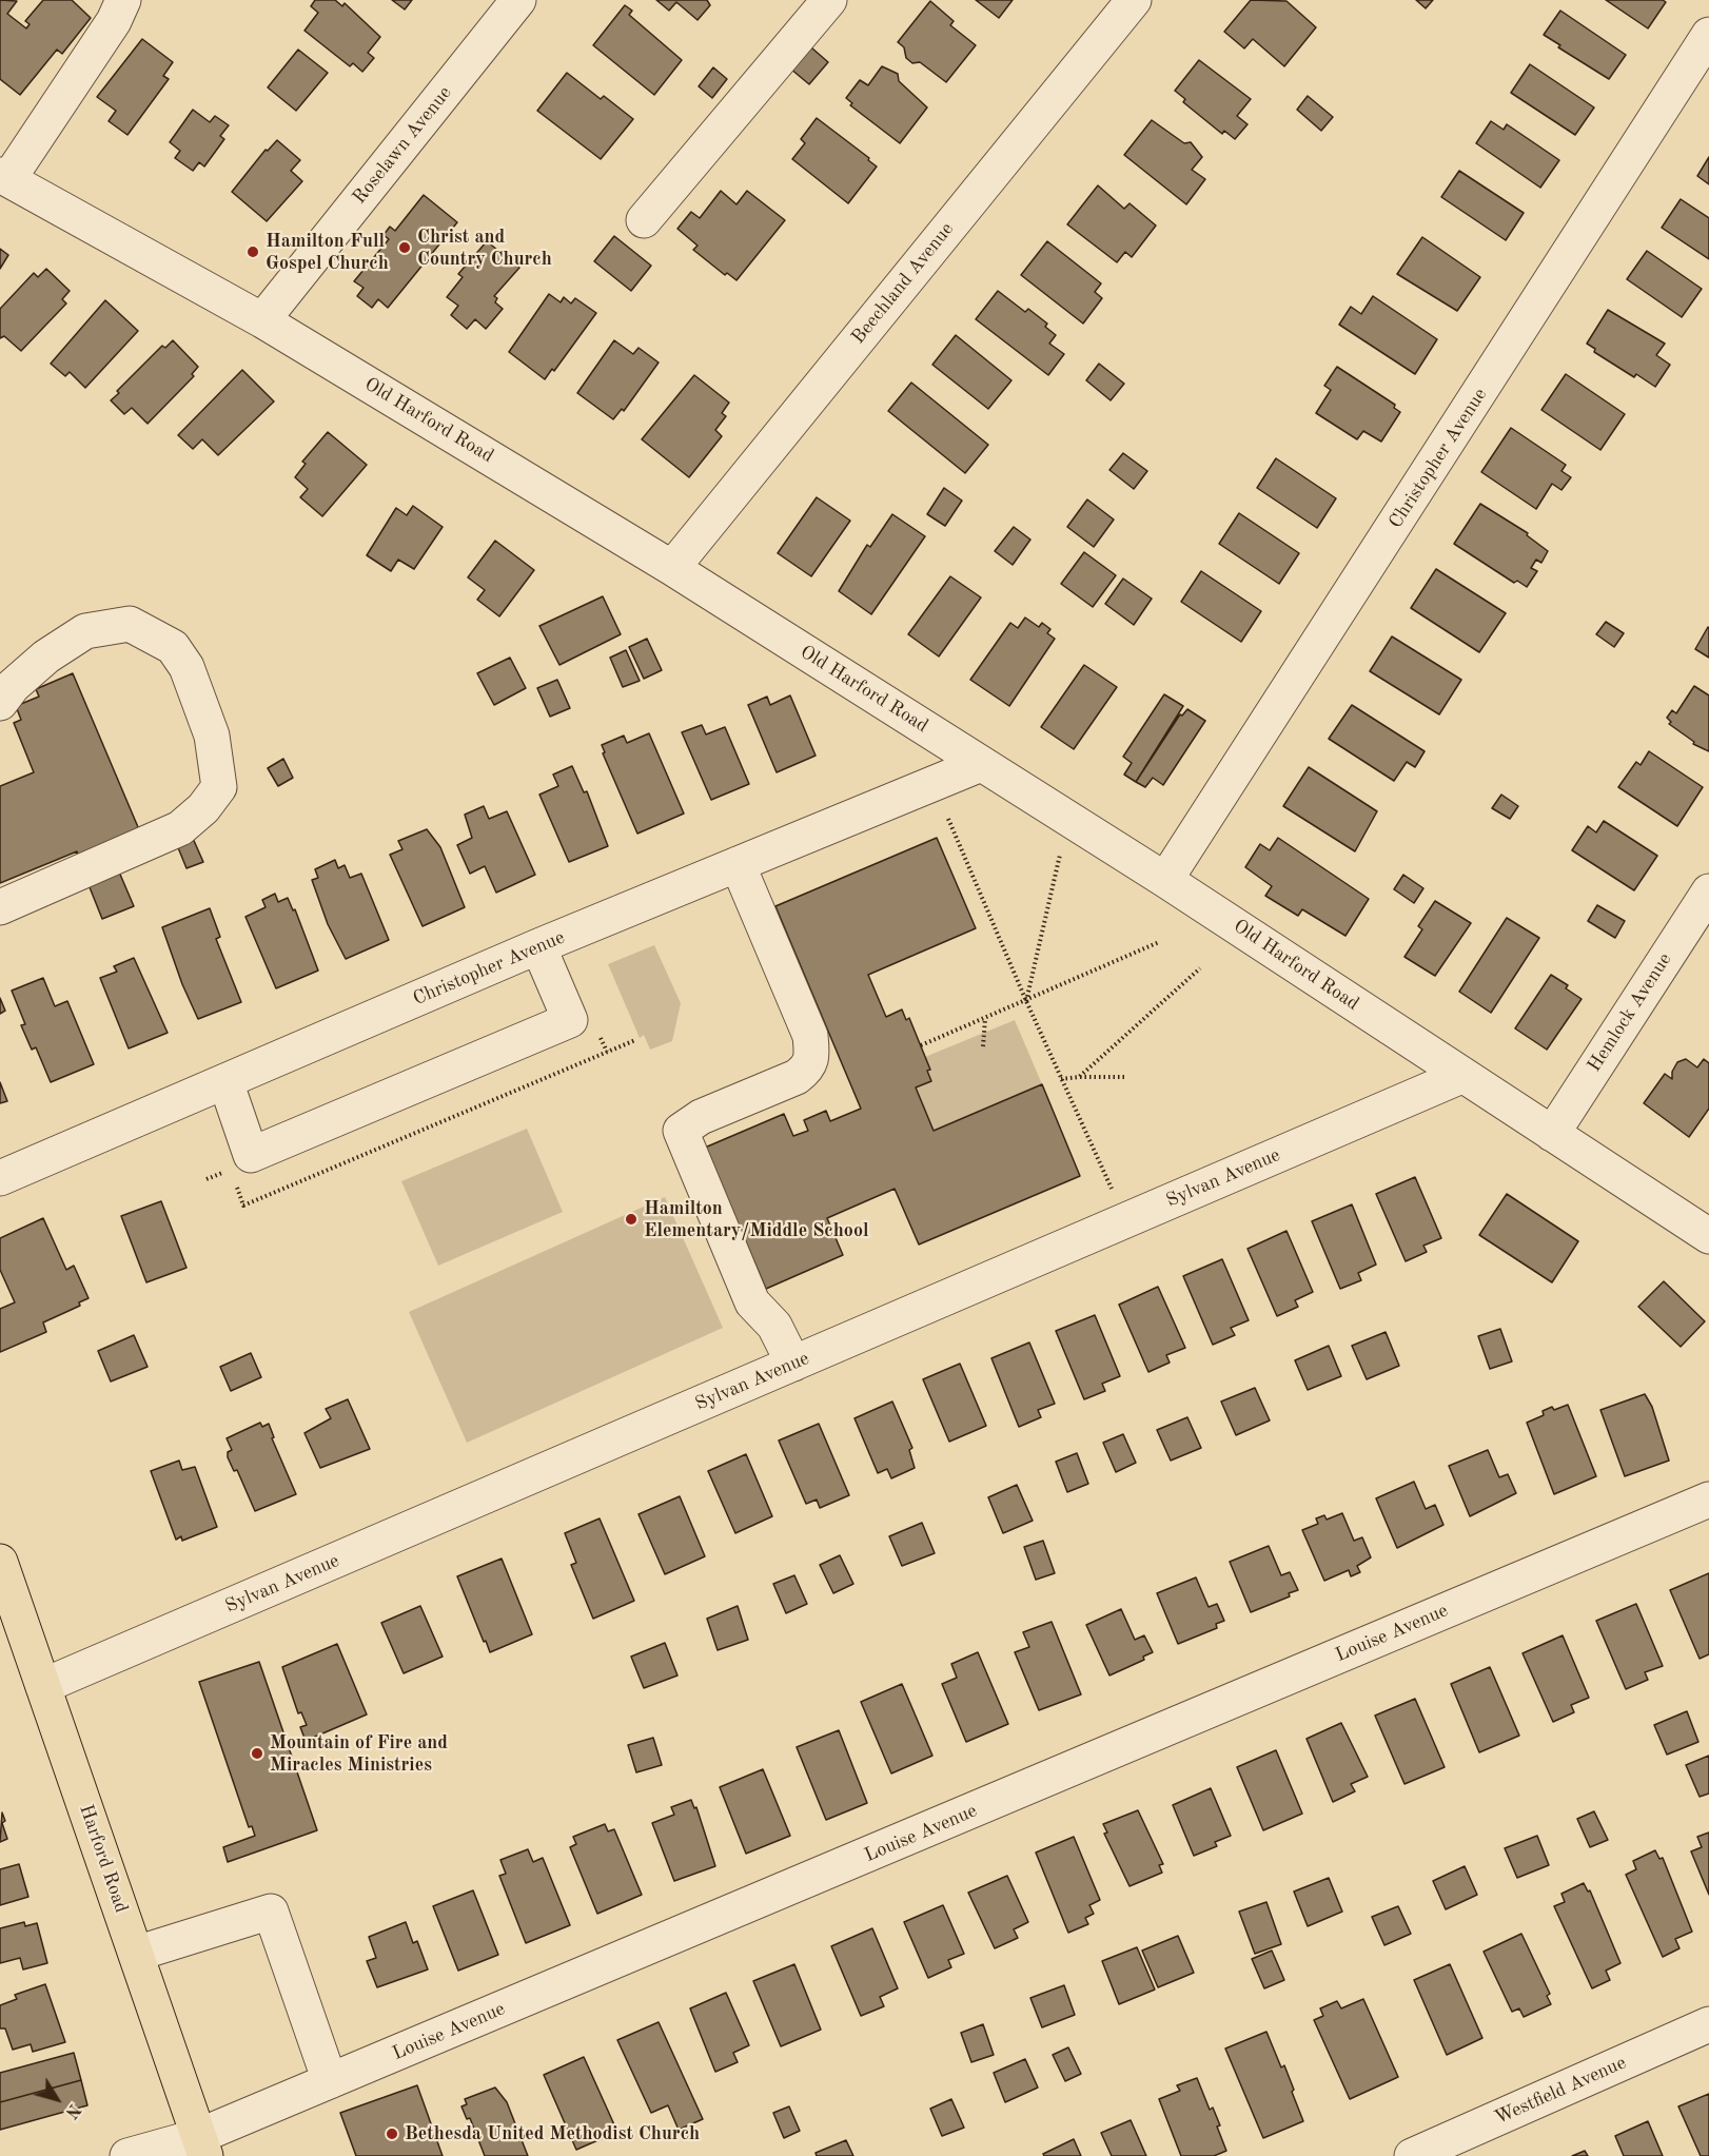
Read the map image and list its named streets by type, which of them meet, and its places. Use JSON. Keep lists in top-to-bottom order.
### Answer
{
  "streets": {
    "main road": ["Harford Road"],
    "street": [
      "Roselawn Avenue",
      "Beechland Avenue",
      "Old Harford Road",
      "Christopher Avenue",
      "Hemlock Avenue",
      "Sylvan Avenue",
      "Louise Avenue",
      "Westfield Avenue"
    ]
  },
  "crossings": [
    ["Roselawn Avenue", "Old Harford Road"],
    ["Beechland Avenue", "Old Harford Road"],
    ["Old Harford Road", "Christopher Avenue"],
    ["Old Harford Road", "Hemlock Avenue"],
    ["Old Harford Road", "Sylvan Avenue"],
    ["Sylvan Avenue", "Harford Road"],
    ["Louise Avenue", "Harford Road"]
  ],
  "places": [
    "Christ and Country Church",
    "Hamilton Full Gospel Church",
    "Hamilton Elementary/Middle School",
    "Mountain of Fire and Miracles Ministries",
    "Bethesda United Methodist Church"
  ],
  "north": "bottom right"
}
